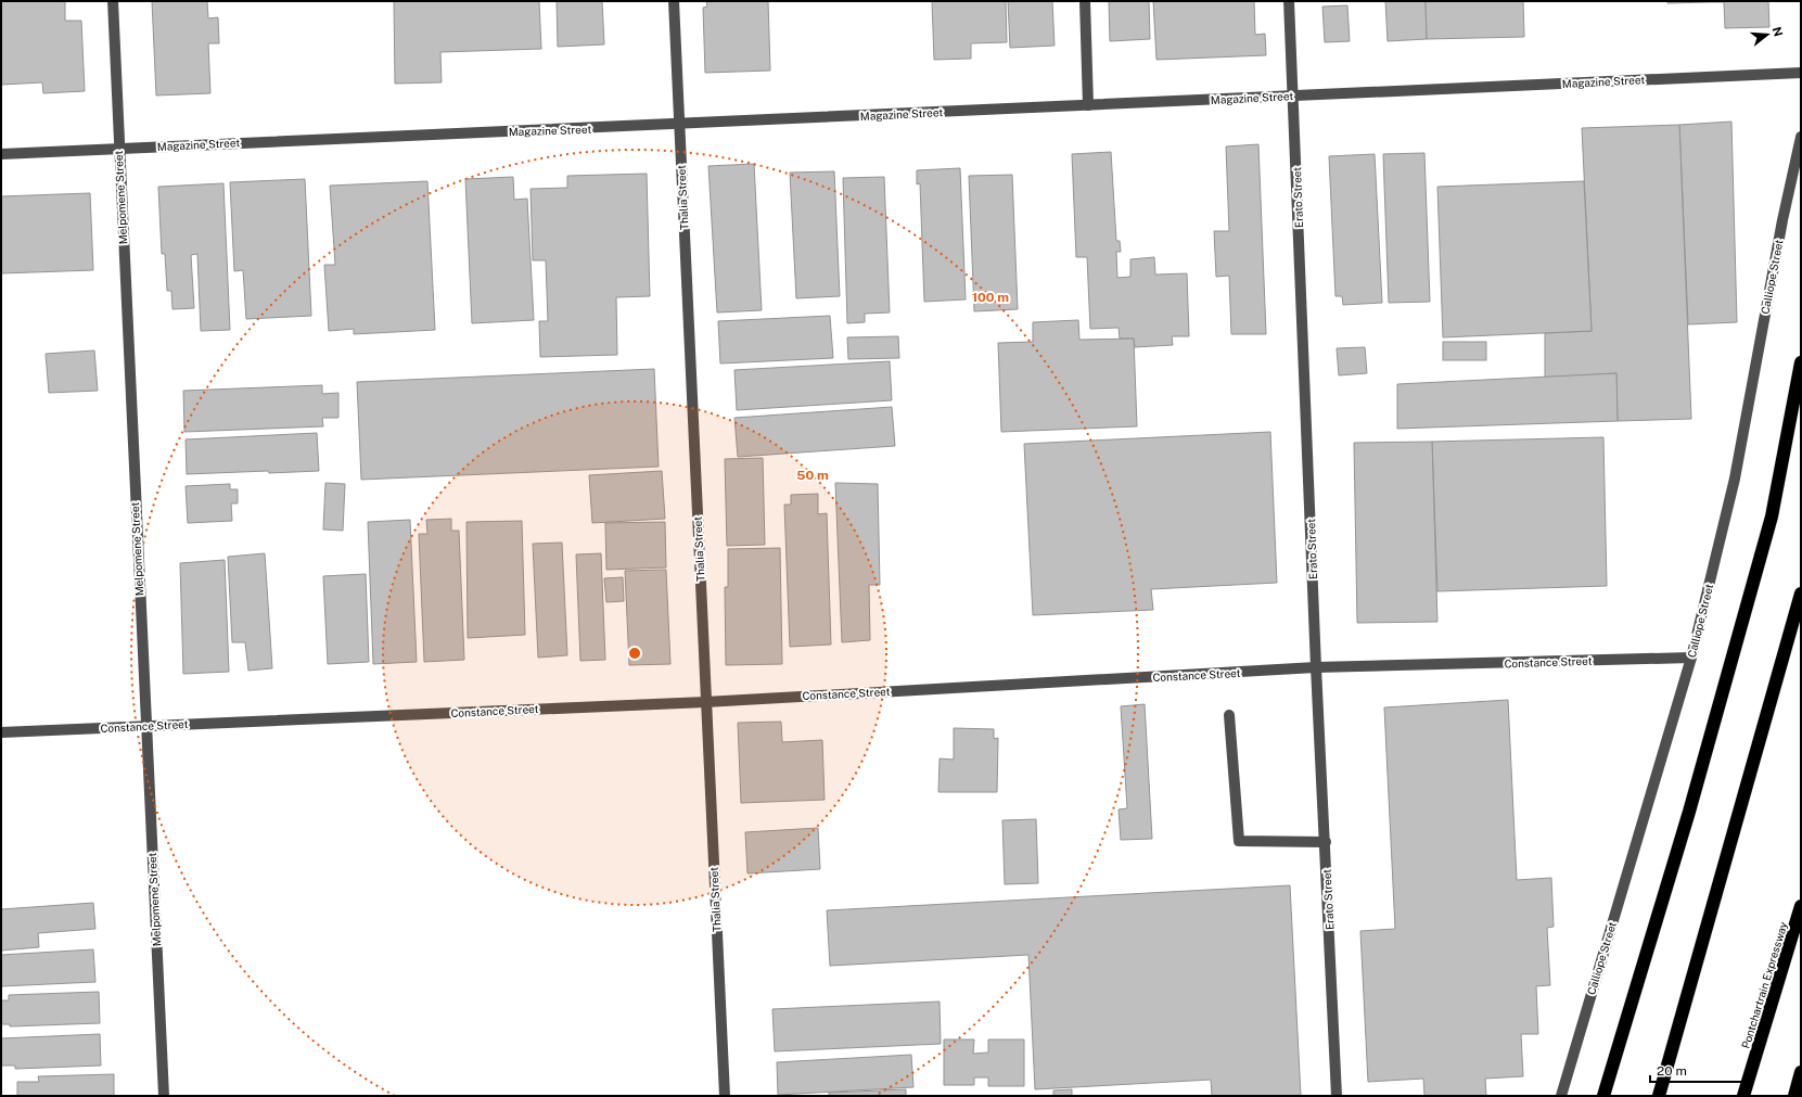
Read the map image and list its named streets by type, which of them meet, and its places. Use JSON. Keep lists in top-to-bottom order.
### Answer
{
  "streets": {
    "highway": ["Pontchartrain Expressway"],
    "street": [
      "Magazine Street",
      "Melpomene Street",
      "Thalia Street",
      "Erato Street",
      "Calliope Street",
      "Constance Street"
    ]
  },
  "crossings": [
    ["Magazine Street", "Melpomene Street"],
    ["Magazine Street", "Thalia Street"],
    ["Magazine Street", "Erato Street"],
    ["Melpomene Street", "Constance Street"],
    ["Thalia Street", "Constance Street"],
    ["Erato Street", "Constance Street"],
    ["Calliope Street", "Constance Street"]
  ],
  "scale_bar": "20 m",
  "north": "right",
  "rings": ["100 m", "50 m"]
}
